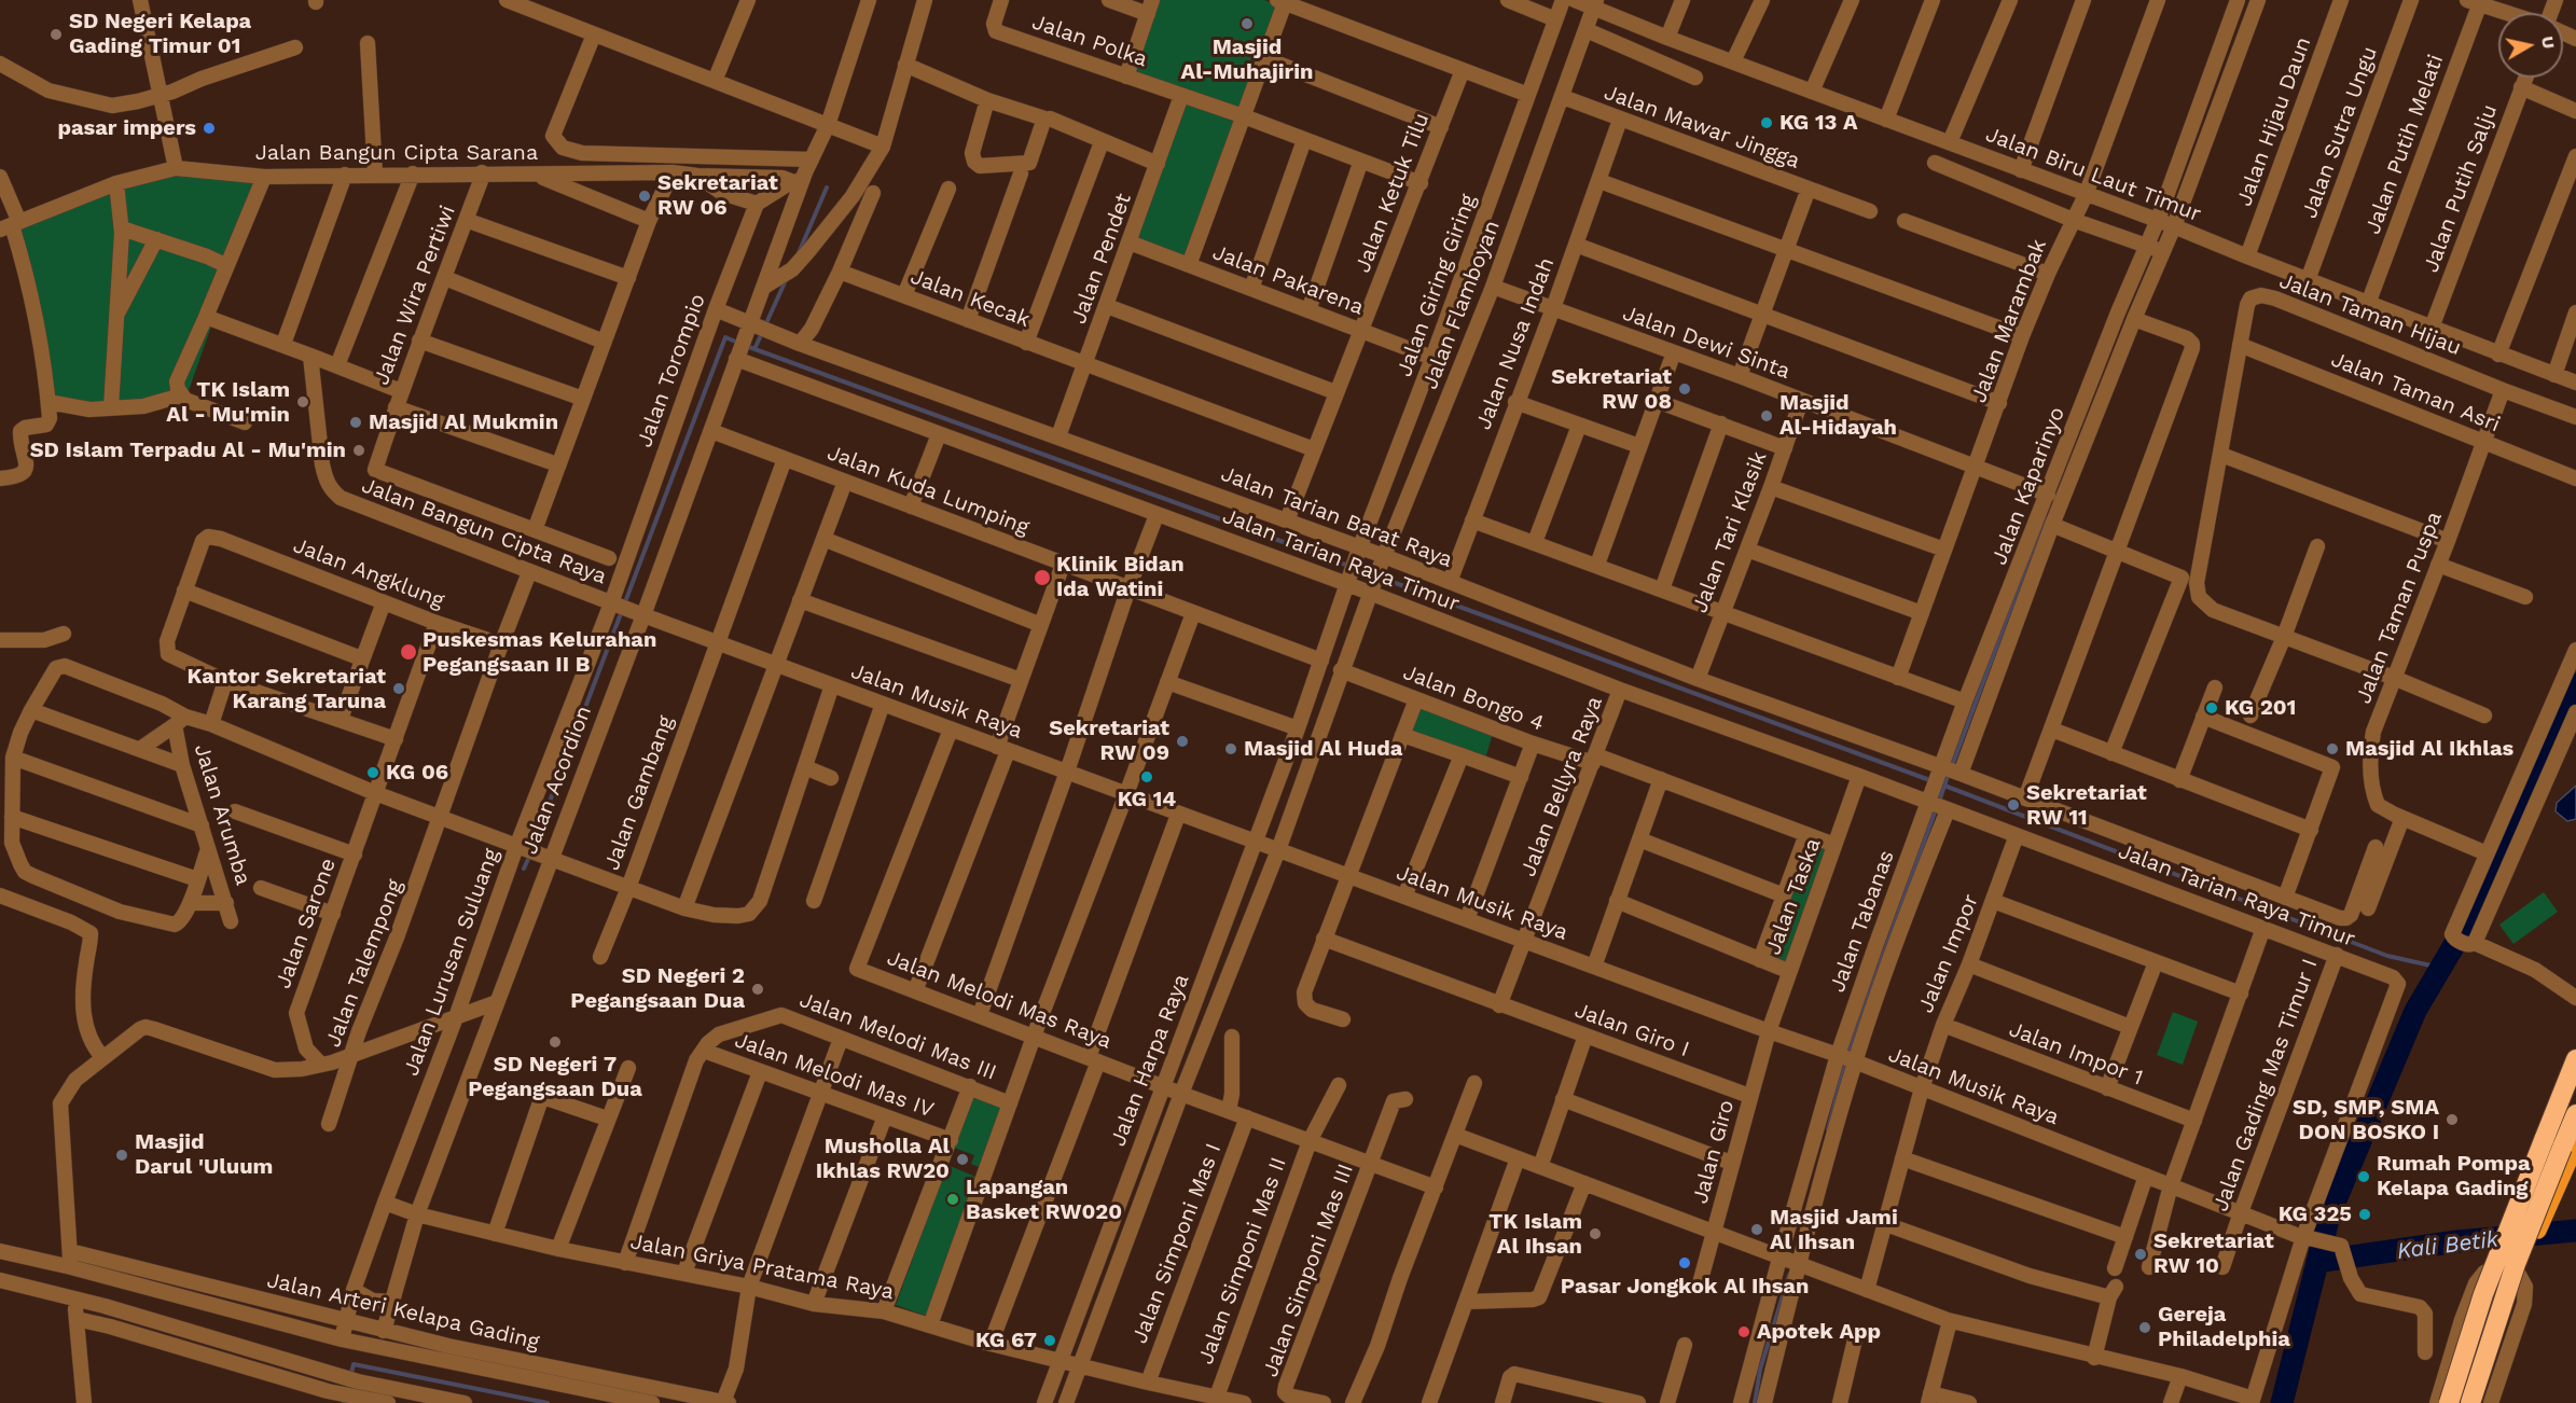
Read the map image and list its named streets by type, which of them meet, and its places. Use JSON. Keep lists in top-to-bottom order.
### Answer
{
  "streets": {
    "street": [
      "Jalan Polka",
      "Jalan Hijau Daun",
      "Jalan Mawar Jingga",
      "Jalan Sutra Ungu",
      "Jalan Putih Melati",
      "Jalan Bangun Cipta Sarana",
      "Jalan Biru Laut Timur",
      "Jalan Putih Salju",
      "Jalan Ketuk Tilu",
      "Jalan Pendet",
      "Jalan Pakarena",
      "Jalan Giring Giring",
      "Jalan Wira Pertiwi",
      "Jalan Kecak",
      "Jalan Flamboyan",
      "Jalan Taman Hijau",
      "Jalan Marambak",
      "Jalan Dewi Sinta",
      "Jalan Nusa Indah",
      "Jalan Torompio",
      "Jalan Taman Asri",
      "Jalan Kaparinyo",
      "Jalan Kuda Lumping",
      "Jalan Tarian Barat Raya",
      "Jalan Bangun Cipta Raya",
      "Jalan Tari Klasik",
      "Jalan Tarian Raya Timur",
      "Jalan Angklung",
      "Jalan Taman Puspa",
      "Jalan Bongo 4",
      "Jalan Musik Raya",
      "Jalan Acordion",
      "Jalan Bellyra Raya",
      "Jalan Gambang",
      "Jalan Arumba",
      "Jalan Taska",
      "Jalan Tabanas",
      "Jalan Sarone",
      "Jalan Impor",
      "Jalan Lurusan Suluang",
      "Jalan Talempong",
      "Jalan Melodi Mas Raya",
      "Jalan Giro I",
      "Jalan Melodi Mas III",
      "Jalan Impor 1",
      "Jalan Harpa Raya",
      "Jalan Melodi Mas IV",
      "Jalan Gading Mas Timur I",
      "Jalan Giro",
      "Jalan Simponi Mas I",
      "Jalan Simponi Mas II",
      "Jalan Griya Pratama Raya",
      "Jalan Simponi Mas III",
      "Jalan Arteri Kelapa Gading"
    ]
  },
  "crossings": [
    ["Jalan Polka", "Jalan Ketuk Tilu"],
    ["Jalan Polka", "Jalan Pendet"],
    ["Jalan Hijau Daun", "Jalan Biru Laut Timur"],
    ["Jalan Mawar Jingga", "Jalan Flamboyan"],
    ["Jalan Mawar Jingga", "Jalan Nusa Indah"],
    ["Jalan Sutra Ungu", "Jalan Biru Laut Timur"],
    ["Jalan Putih Melati", "Jalan Biru Laut Timur"],
    ["Jalan Bangun Cipta Sarana", "Jalan Wira Pertiwi"],
    ["Jalan Biru Laut Timur", "Jalan Putih Salju"],
    ["Jalan Biru Laut Timur", "Jalan Flamboyan"],
    ["Jalan Biru Laut Timur", "Jalan Marambak"],
    ["Jalan Biru Laut Timur", "Jalan Kaparinyo"],
    ["Jalan Ketuk Tilu", "Jalan Pakarena"],
    ["Jalan Ketuk Tilu", "Jalan Kecak"],
    ["Jalan Ketuk Tilu", "Jalan Tarian Barat Raya"],
    ["Jalan Pendet", "Jalan Pakarena"],
    ["Jalan Pendet", "Jalan Kecak"],
    ["Jalan Pendet", "Jalan Tarian Barat Raya"],
    ["Jalan Pakarena", "Jalan Giring Giring"],
    ["Jalan Giring Giring", "Jalan Kuda Lumping"],
    ["Jalan Giring Giring", "Jalan Tarian Barat Raya"],
    ["Jalan Giring Giring", "Jalan Tarian Raya Timur"],
    ["Jalan Giring Giring", "Jalan Harpa Raya"],
    ["Jalan Flamboyan", "Jalan Dewi Sinta"],
    ["Jalan Flamboyan", "Jalan Tarian Barat Raya"],
    ["Jalan Flamboyan", "Jalan Tarian Raya Timur"],
    ["Jalan Flamboyan", "Jalan Bongo 4"],
    ["Jalan Flamboyan", "Jalan Musik Raya"],
    ["Jalan Flamboyan", "Jalan Melodi Mas Raya"],
    ["Jalan Flamboyan", "Jalan Harpa Raya"],
    ["Jalan Taman Hijau", "Jalan Taman Asri"],
    ["Jalan Taman Hijau", "Jalan Taman Puspa"],
    ["Jalan Marambak", "Jalan Dewi Sinta"],
    ["Jalan Dewi Sinta", "Jalan Nusa Indah"],
    ["Jalan Dewi Sinta", "Jalan Kaparinyo"],
    ["Jalan Dewi Sinta", "Jalan Tari Klasik"],
    ["Jalan Nusa Indah", "Jalan Tarian Barat Raya"],
    ["Jalan Torompio", "Jalan Tarian Barat Raya"],
    ["Jalan Torompio", "Jalan Bangun Cipta Raya"],
    ["Jalan Torompio", "Jalan Lurusan Suluang"],
    ["Jalan Taman Asri", "Jalan Taman Puspa"],
    ["Jalan Kaparinyo", "Jalan Tarian Barat Raya"],
    ["Jalan Kaparinyo", "Jalan Tabanas"],
    ["Jalan Kuda Lumping", "Jalan Acordion"],
    ["Jalan Kuda Lumping", "Jalan Gambang"],
    ["Jalan Tarian Barat Raya", "Jalan Tari Klasik"],
    ["Jalan Tarian Barat Raya", "Jalan Tabanas"],
    ["Jalan Bangun Cipta Raya", "Jalan Musik Raya"],
    ["Jalan Bangun Cipta Raya", "Jalan Acordion"],
    ["Jalan Bangun Cipta Raya", "Jalan Lurusan Suluang"],
    ["Jalan Bangun Cipta Raya", "Jalan Talempong"],
    ["Jalan Tarian Raya Timur", "Jalan Musik Raya"],
    ["Jalan Tarian Raya Timur", "Jalan Acordion"],
    ["Jalan Tarian Raya Timur", "Jalan Bellyra Raya"],
    ["Jalan Tarian Raya Timur", "Jalan Taska"],
    ["Jalan Tarian Raya Timur", "Jalan Tabanas"],
    ["Jalan Tarian Raya Timur", "Jalan Impor"],
    ["Jalan Tarian Raya Timur", "Jalan Gading Mas Timur I"],
    ["Jalan Angklung", "Jalan Sarone"],
    ["Jalan Angklung", "Jalan Talempong"],
    ["Jalan Bongo 4", "Jalan Bellyra Raya"],
    ["Jalan Bongo 4", "Jalan Taska"],
    ["Jalan Musik Raya", "Jalan Acordion"],
    ["Jalan Musik Raya", "Jalan Bellyra Raya"],
    ["Jalan Musik Raya", "Jalan Gambang"],
    ["Jalan Musik Raya", "Jalan Taska"],
    ["Jalan Musik Raya", "Jalan Tabanas"],
    ["Jalan Musik Raya", "Jalan Impor"],
    ["Jalan Musik Raya", "Jalan Melodi Mas Raya"],
    ["Jalan Musik Raya", "Jalan Harpa Raya"],
    ["Jalan Musik Raya", "Jalan Gading Mas Timur I"],
    ["Jalan Musik Raya", "Jalan Giro"],
    ["Jalan Acordion", "Jalan Arumba"],
    ["Jalan Acordion", "Jalan Griya Pratama Raya"],
    ["Jalan Acordion", "Jalan Arteri Kelapa Gading"],
    ["Jalan Bellyra Raya", "Jalan Giro I"],
    ["Jalan Gambang", "Jalan Arumba"],
    ["Jalan Arumba", "Jalan Sarone"],
    ["Jalan Arumba", "Jalan Lurusan Suluang"],
    ["Jalan Arumba", "Jalan Talempong"],
    ["Jalan Taska", "Jalan Giro"],
    ["Jalan Impor", "Jalan Impor 1"],
    ["Jalan Lurusan Suluang", "Jalan Griya Pratama Raya"],
    ["Jalan Lurusan Suluang", "Jalan Arteri Kelapa Gading"],
    ["Jalan Melodi Mas Raya", "Jalan Harpa Raya"],
    ["Jalan Melodi Mas Raya", "Jalan Simponi Mas I"],
    ["Jalan Melodi Mas Raya", "Jalan Simponi Mas II"],
    ["Jalan Melodi Mas Raya", "Jalan Simponi Mas III"],
    ["Jalan Giro I", "Jalan Giro"],
    ["Jalan Melodi Mas III", "Jalan Melodi Mas IV"],
    ["Jalan Harpa Raya", "Jalan Griya Pratama Raya"],
    ["Jalan Simponi Mas I", "Jalan Griya Pratama Raya"],
    ["Jalan Simponi Mas II", "Jalan Griya Pratama Raya"]
  ],
  "water": ["Kali Betik"],
  "places": [
    "Masjid Al-Muhajirin",
    "SD Negeri Kelapa Gading Timur 01",
    "KG 13 A",
    "pasar impers",
    "Sekretariat RW 06",
    "Sekretariat RW 08",
    "TK Islam Al - Mu'min",
    "Masjid Al-Hidayah",
    "Masjid Al Mukmin",
    "SD Islam Terpadu Al - Mu'min",
    "Klinik Bidan Ida Watini",
    "Puskesmas Kelurahan Pegangsaan II B",
    "Kantor Sekretariat Karang Taruna",
    "KG 201",
    "Sekretariat RW 09",
    "Masjid Al Huda",
    "Masjid Al Ikhlas",
    "KG 06",
    "KG 14",
    "Sekretariat RW 11",
    "SD Negeri 2 Pegangsaan Dua",
    "SD Negeri 7 Pegangsaan Dua",
    "SD, SMP, SMA DON BOSKO I",
    "Masjid Darul 'Uluum",
    "Musholla Al Ikhlas RW20",
    "Rumah Pompa Kelapa Gading",
    "Lapangan Basket RW020",
    "KG 325",
    "Masjid Jami Al Ihsan",
    "TK Islam Al Ihsan",
    "Sekretariat RW 10",
    "Pasar Jongkok Al Ihsan",
    "Gereja Philadelphia",
    "Apotek App",
    "KG 67"
  ],
  "north": "right"
}
